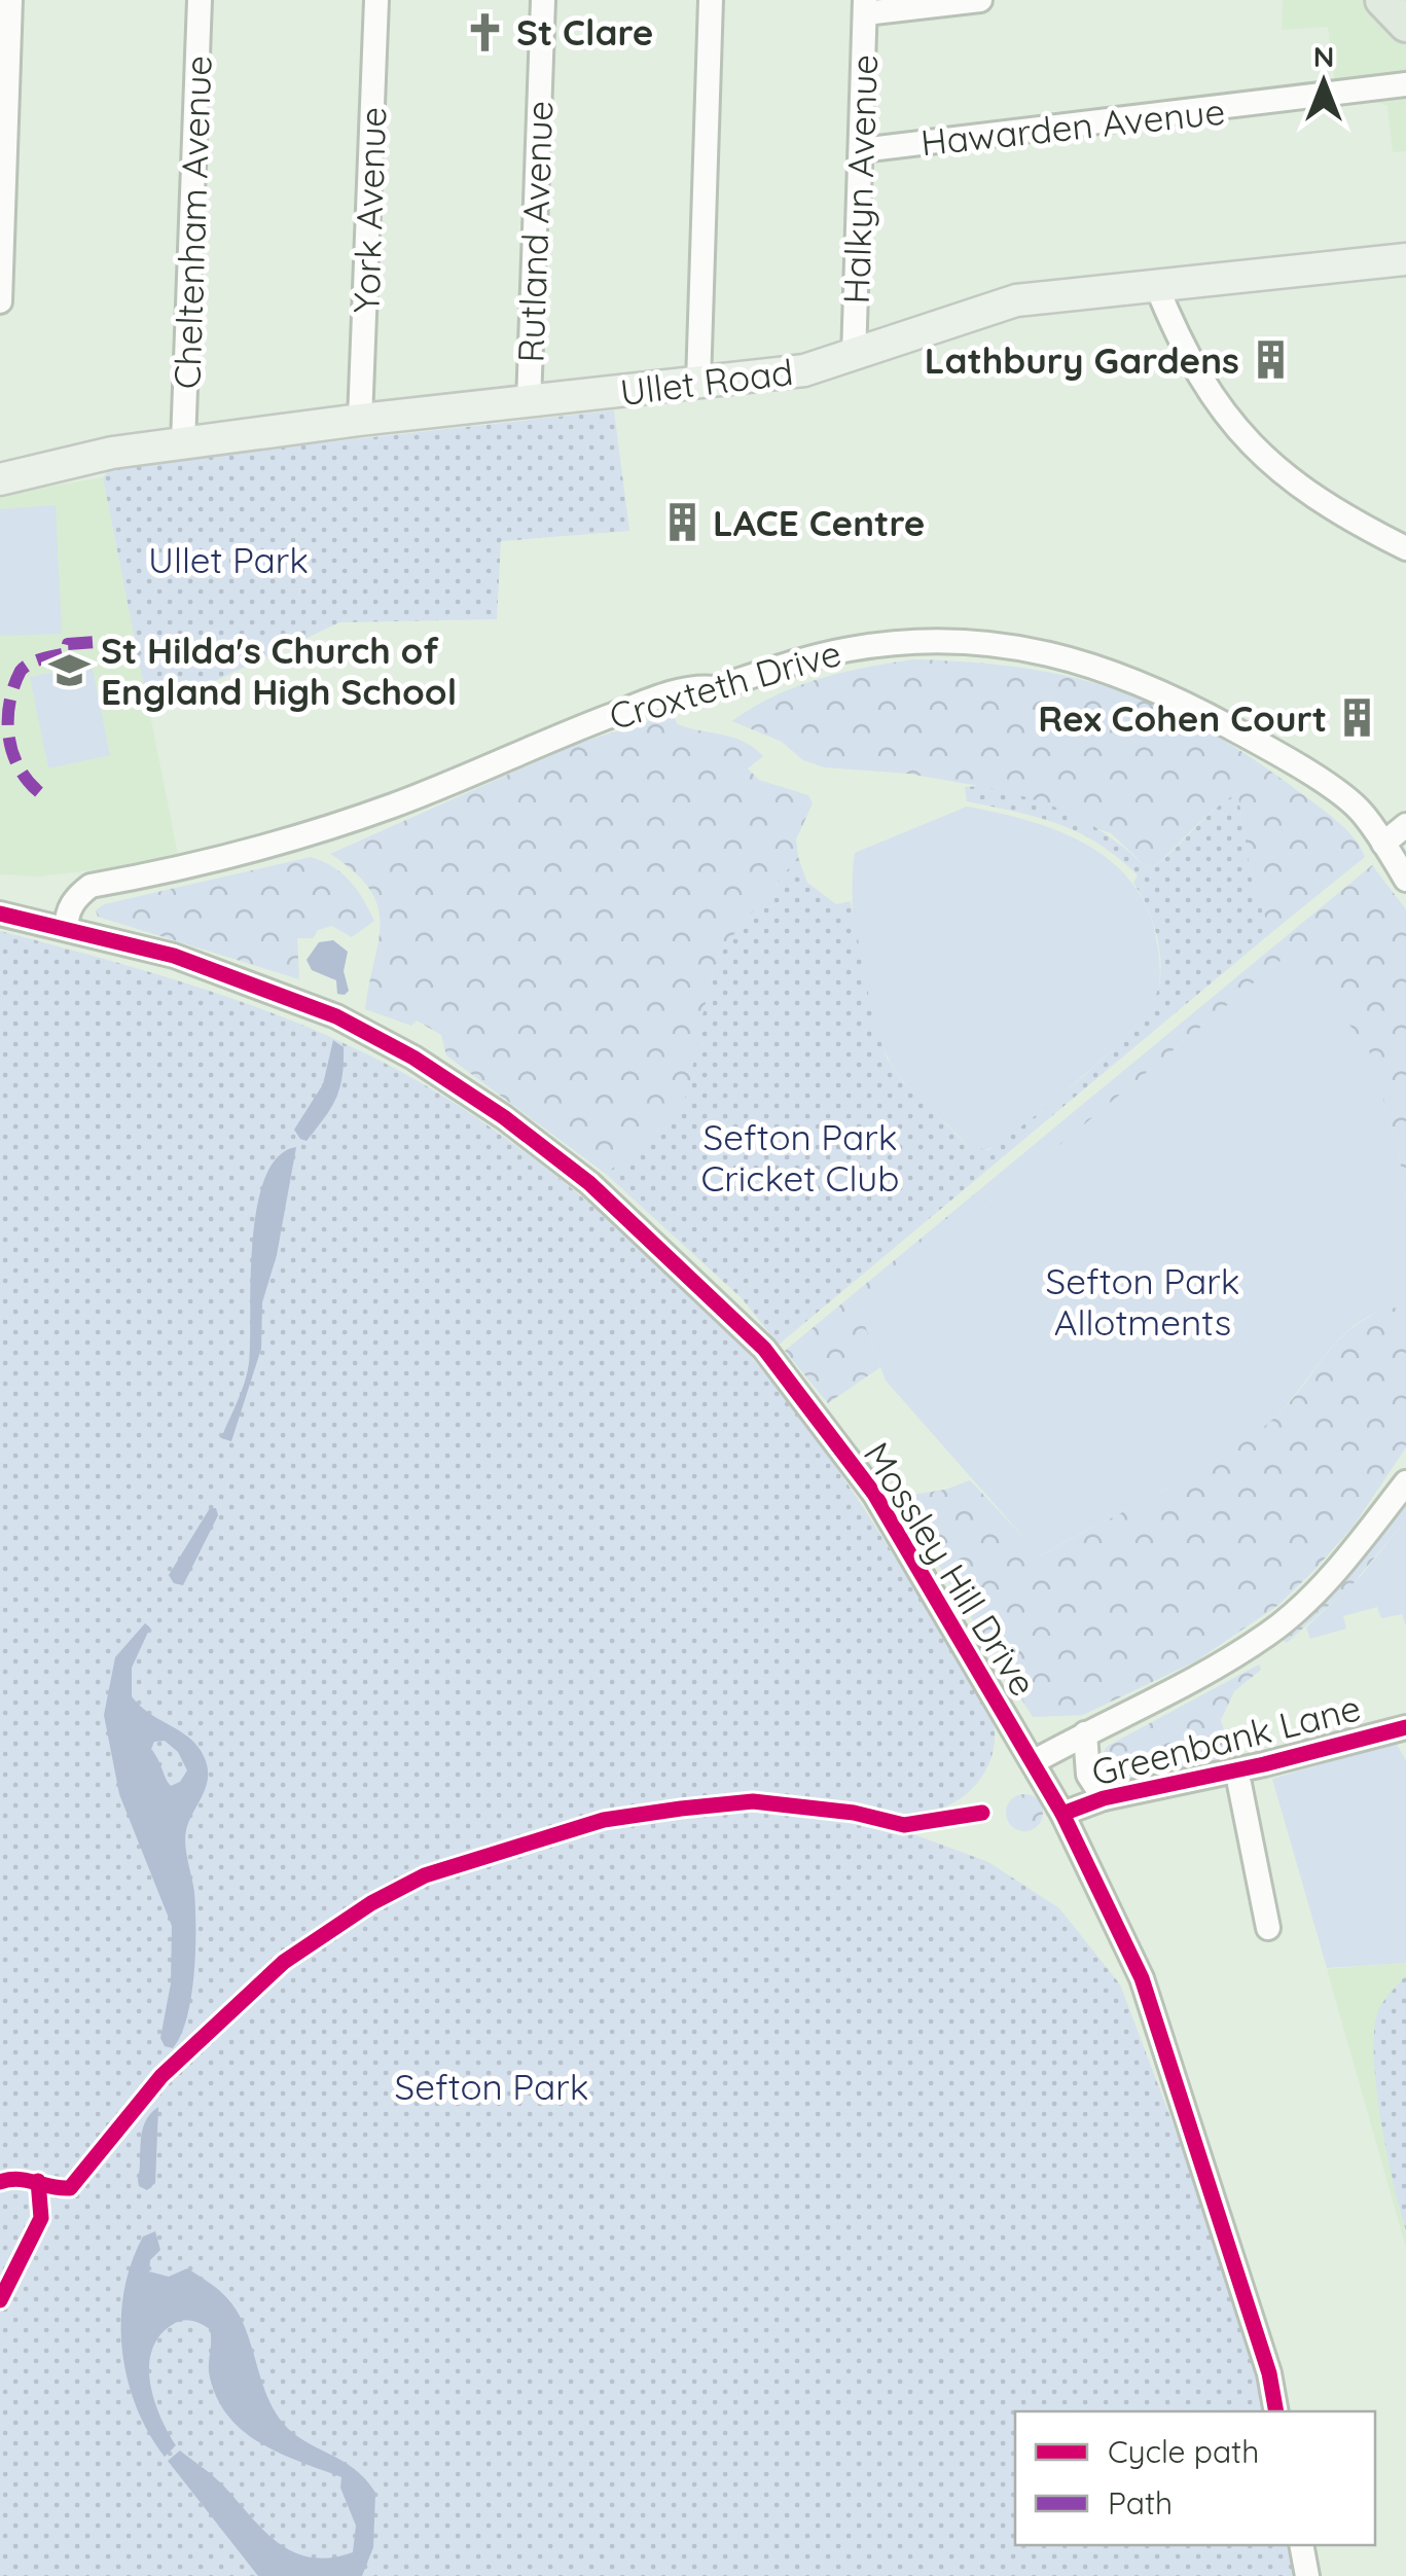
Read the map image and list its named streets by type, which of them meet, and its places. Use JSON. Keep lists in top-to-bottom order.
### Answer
{
  "streets": {
    "main road": ["Ullet Road"],
    "street": [
      "Hawarden Avenue",
      "Halkyn Avenue",
      "York Avenue",
      "Cheltenham Avenue",
      "Rutland Avenue",
      "Croxteth Drive",
      "Mossley Hill Drive",
      "Greenbank Lane"
    ]
  },
  "crossings": [
    ["Hawarden Avenue", "Halkyn Avenue"],
    ["Halkyn Avenue", "Ullet Road"],
    ["York Avenue", "Ullet Road"],
    ["Cheltenham Avenue", "Ullet Road"],
    ["Rutland Avenue", "Ullet Road"],
    ["Croxteth Drive", "Mossley Hill Drive"],
    ["Mossley Hill Drive", "Greenbank Lane"]
  ],
  "parks": [
    "Ullet Park",
    "Sefton Park Cricket Club",
    "Sefton Park Allotments",
    "Sefton Park"
  ],
  "places": {
    "church": ["St Clare"],
    "building": ["Lathbury Gardens", "LACE Centre", "Rex Cohen Court"],
    "school or university": ["St Hilda's Church of England High School"]
  },
  "legend": ["Cycle path", "Path"],
  "north": "top"
}
